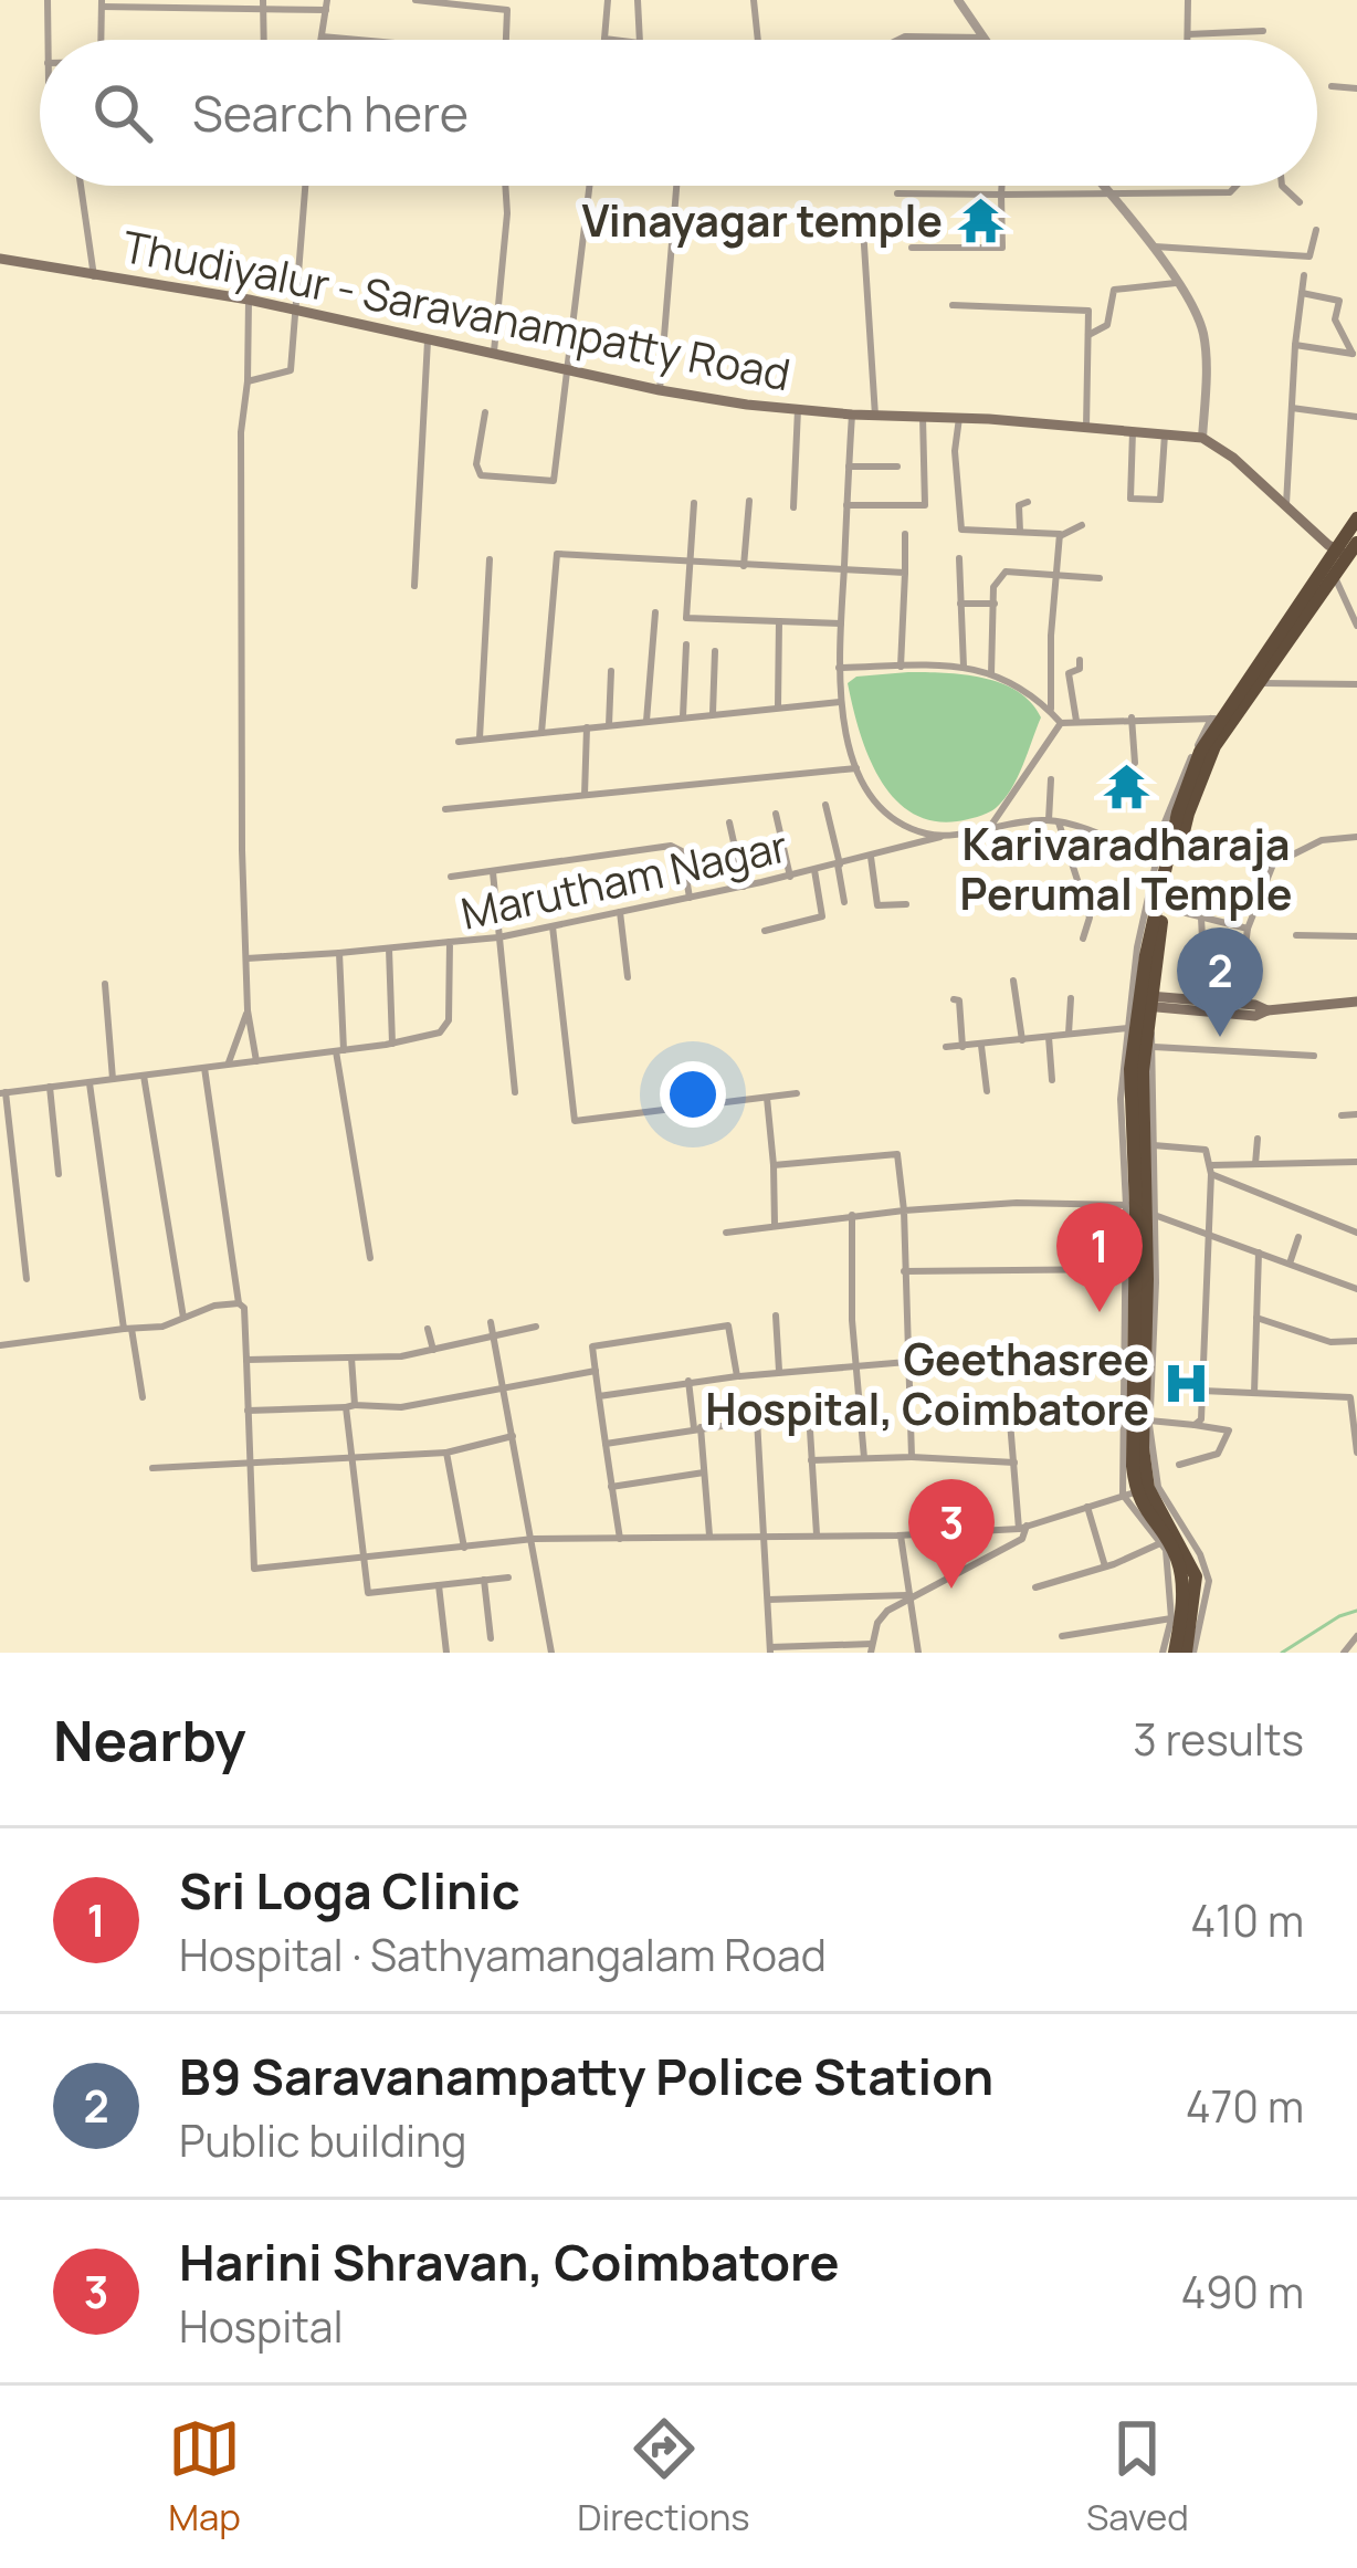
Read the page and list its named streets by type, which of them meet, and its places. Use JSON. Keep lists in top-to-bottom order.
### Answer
{
  "streets": {
    "main road": ["Thudiyalur - Saravanampatty Road"],
    "street": ["Marutham Nagar"]
  },
  "places": {
    "temple": ["Vinayagar temple", "Karivaradharaja Perumal Temple"],
    "hospital": ["Geethasree Hospital, Coimbatore"]
  },
  "page": {
    "search": "Search here",
    "pins": ["2", "1", "3"],
    "heading": ["Nearby", "3 results"],
    "list": [
      {
        "mark": "1",
        "name": "Sri Loga Clinic",
        "note": "Hospital · Sathyamangalam Road",
        "value": "410 m"
      },
      {
        "mark": "2",
        "name": "B9 Saravanampatty Police Station",
        "note": "Public building",
        "value": "470 m"
      },
      {
        "mark": "3",
        "name": "Harini Shravan, Coimbatore",
        "note": "Hospital",
        "value": "490 m"
      }
    ],
    "nav": ["Map", "Directions", "Saved"]
  }
}
